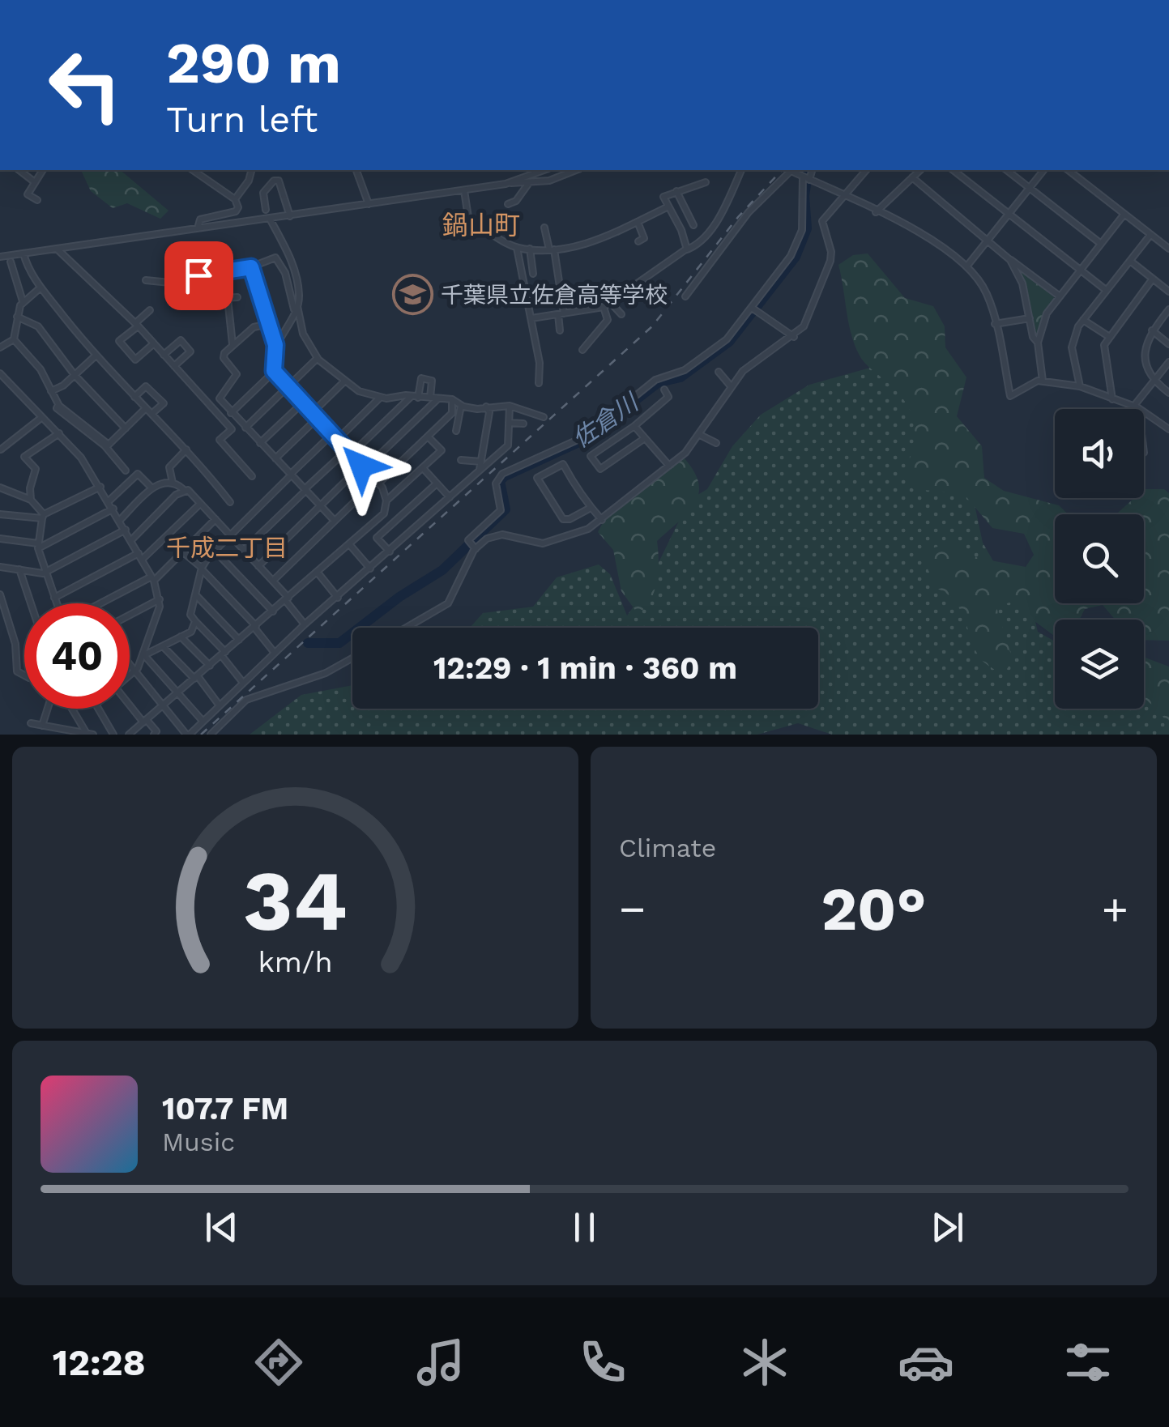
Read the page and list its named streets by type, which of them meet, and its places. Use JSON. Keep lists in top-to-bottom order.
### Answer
{
  "districts": ["鍋山町", "千成二丁目"],
  "water": ["佐倉川"],
  "places": {
    "school or university": ["千葉県立佐倉高等学校"]
  },
  "page": {
    "turn": ["290 m", "Turn left"],
    "limit": "40",
    "trip": "12:29 · 1 min · 360 m",
    "tile": "Climate",
    "heat": ["−", "20°", "+"],
    "song": ["107.7 FM", "Music"],
    "tabs": "12:28",
    "gauge": ["34", "km/h"]
  }
}
